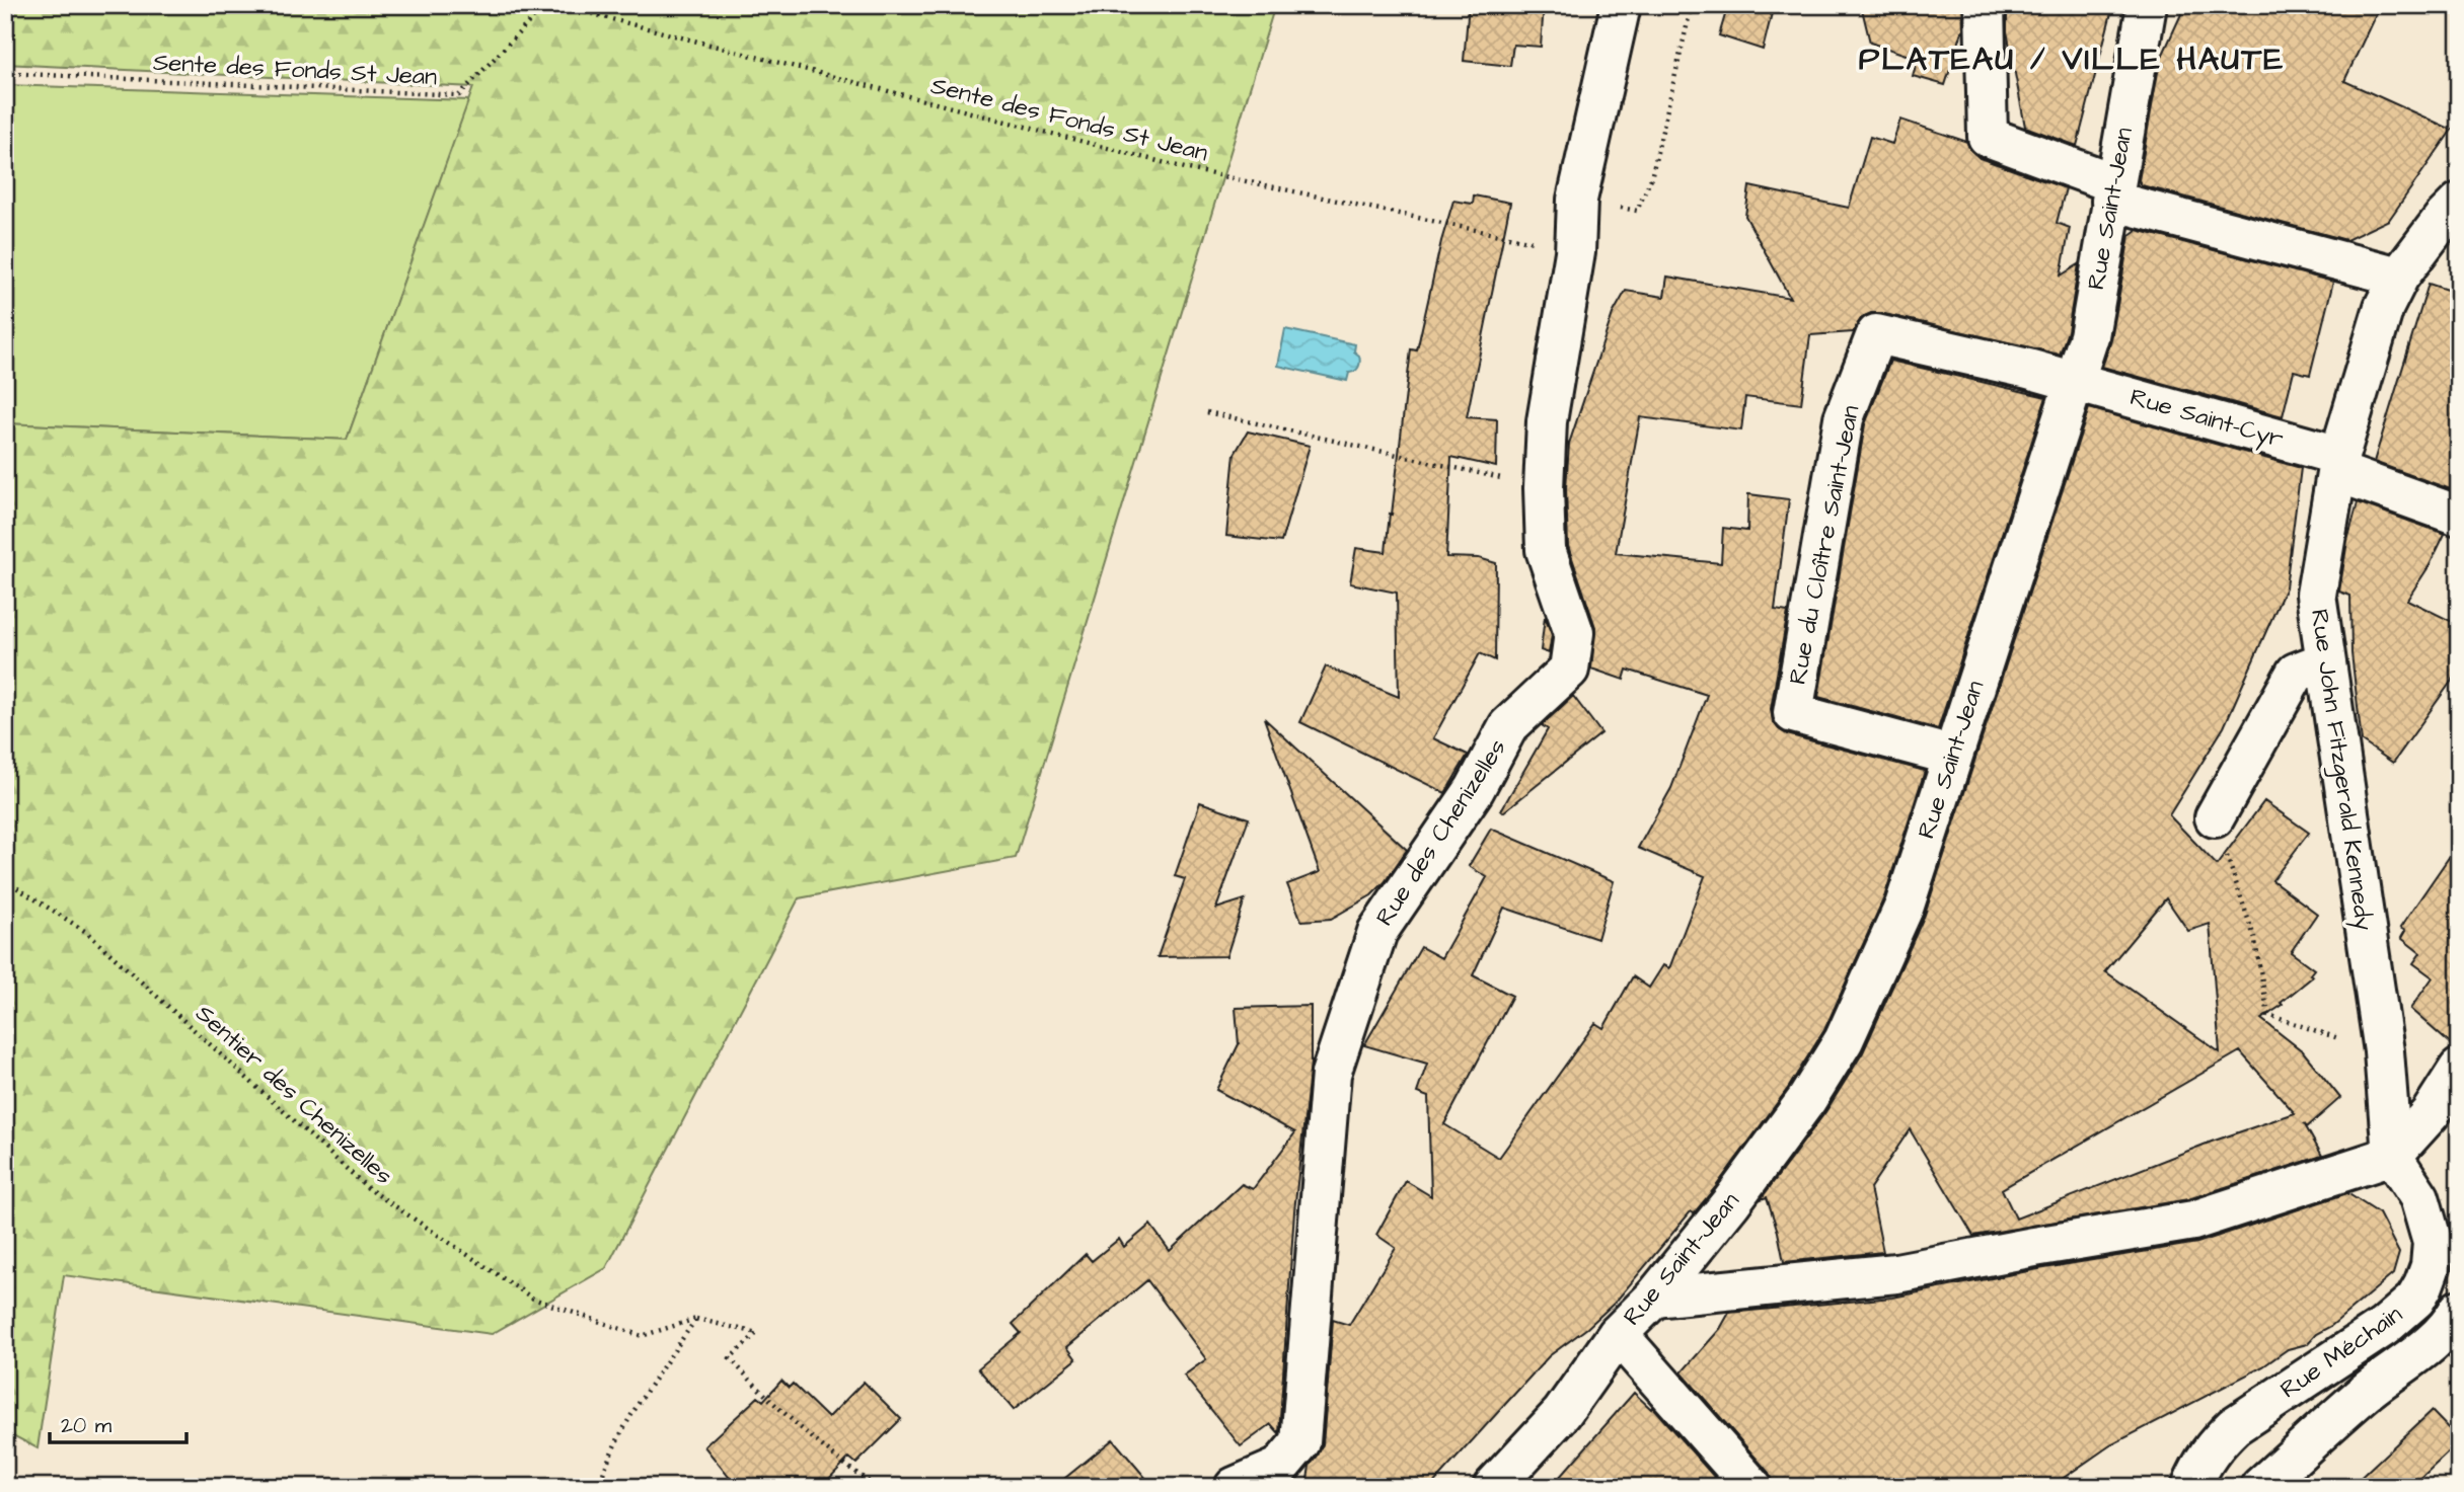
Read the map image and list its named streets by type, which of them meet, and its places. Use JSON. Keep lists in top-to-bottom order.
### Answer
{
  "streets": {
    "street": [
      "Rue Saint-Jean",
      "Rue Saint-Cyr",
      "Rue du Cloître Saint-Jean",
      "Rue John Fitzgerald Kennedy",
      "Rue des Chenizelles",
      "Rue Méchain"
    ],
    "path": ["Sente des Fonds St Jean", "Sentier des Chenizelles"]
  },
  "crossings": [
    ["Sente des Fonds St Jean", "Rue des Chenizelles"],
    ["Rue Saint-Jean", "Rue Saint-Cyr"],
    ["Rue Saint-Jean", "Rue du Cloître Saint-Jean"],
    ["Rue Saint-Cyr", "Rue du Cloître Saint-Jean"],
    ["Rue Saint-Cyr", "Rue John Fitzgerald Kennedy"],
    ["Rue John Fitzgerald Kennedy", "Rue Méchain"]
  ],
  "districts": ["PLATEAU / VILLE HAUTE"],
  "scale_bar": "20 m"
}
